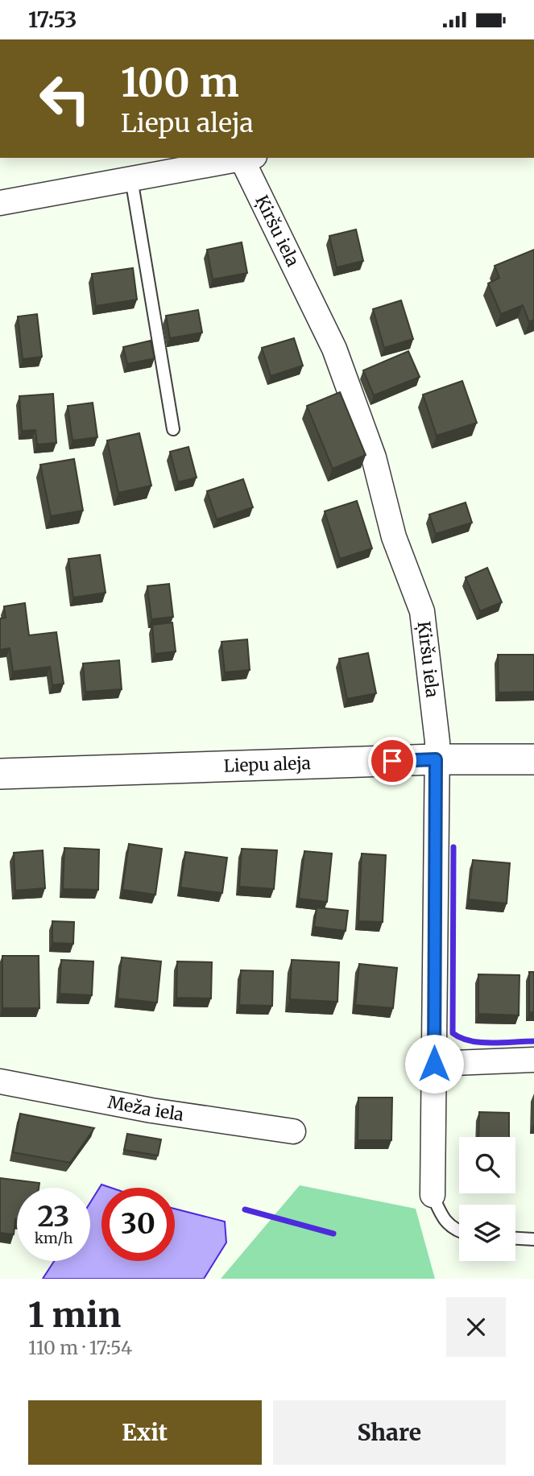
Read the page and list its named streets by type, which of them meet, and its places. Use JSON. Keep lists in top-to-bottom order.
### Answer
{
  "streets": {
    "street": ["Ķiršu iela", "Liepu aleja", "Meža iela"]
  },
  "crossings": [
    ["Ķiršu iela", "Liepu aleja"]
  ],
  "page": {
    "status": "17:53",
    "turn": ["100 m", "Liepu aleja"],
    "speed": "23 km/h",
    "limit": "30",
    "heading": ["1 min", "110 m · 17:54"],
    "buttons": ["Exit", "Share"]
  }
}
